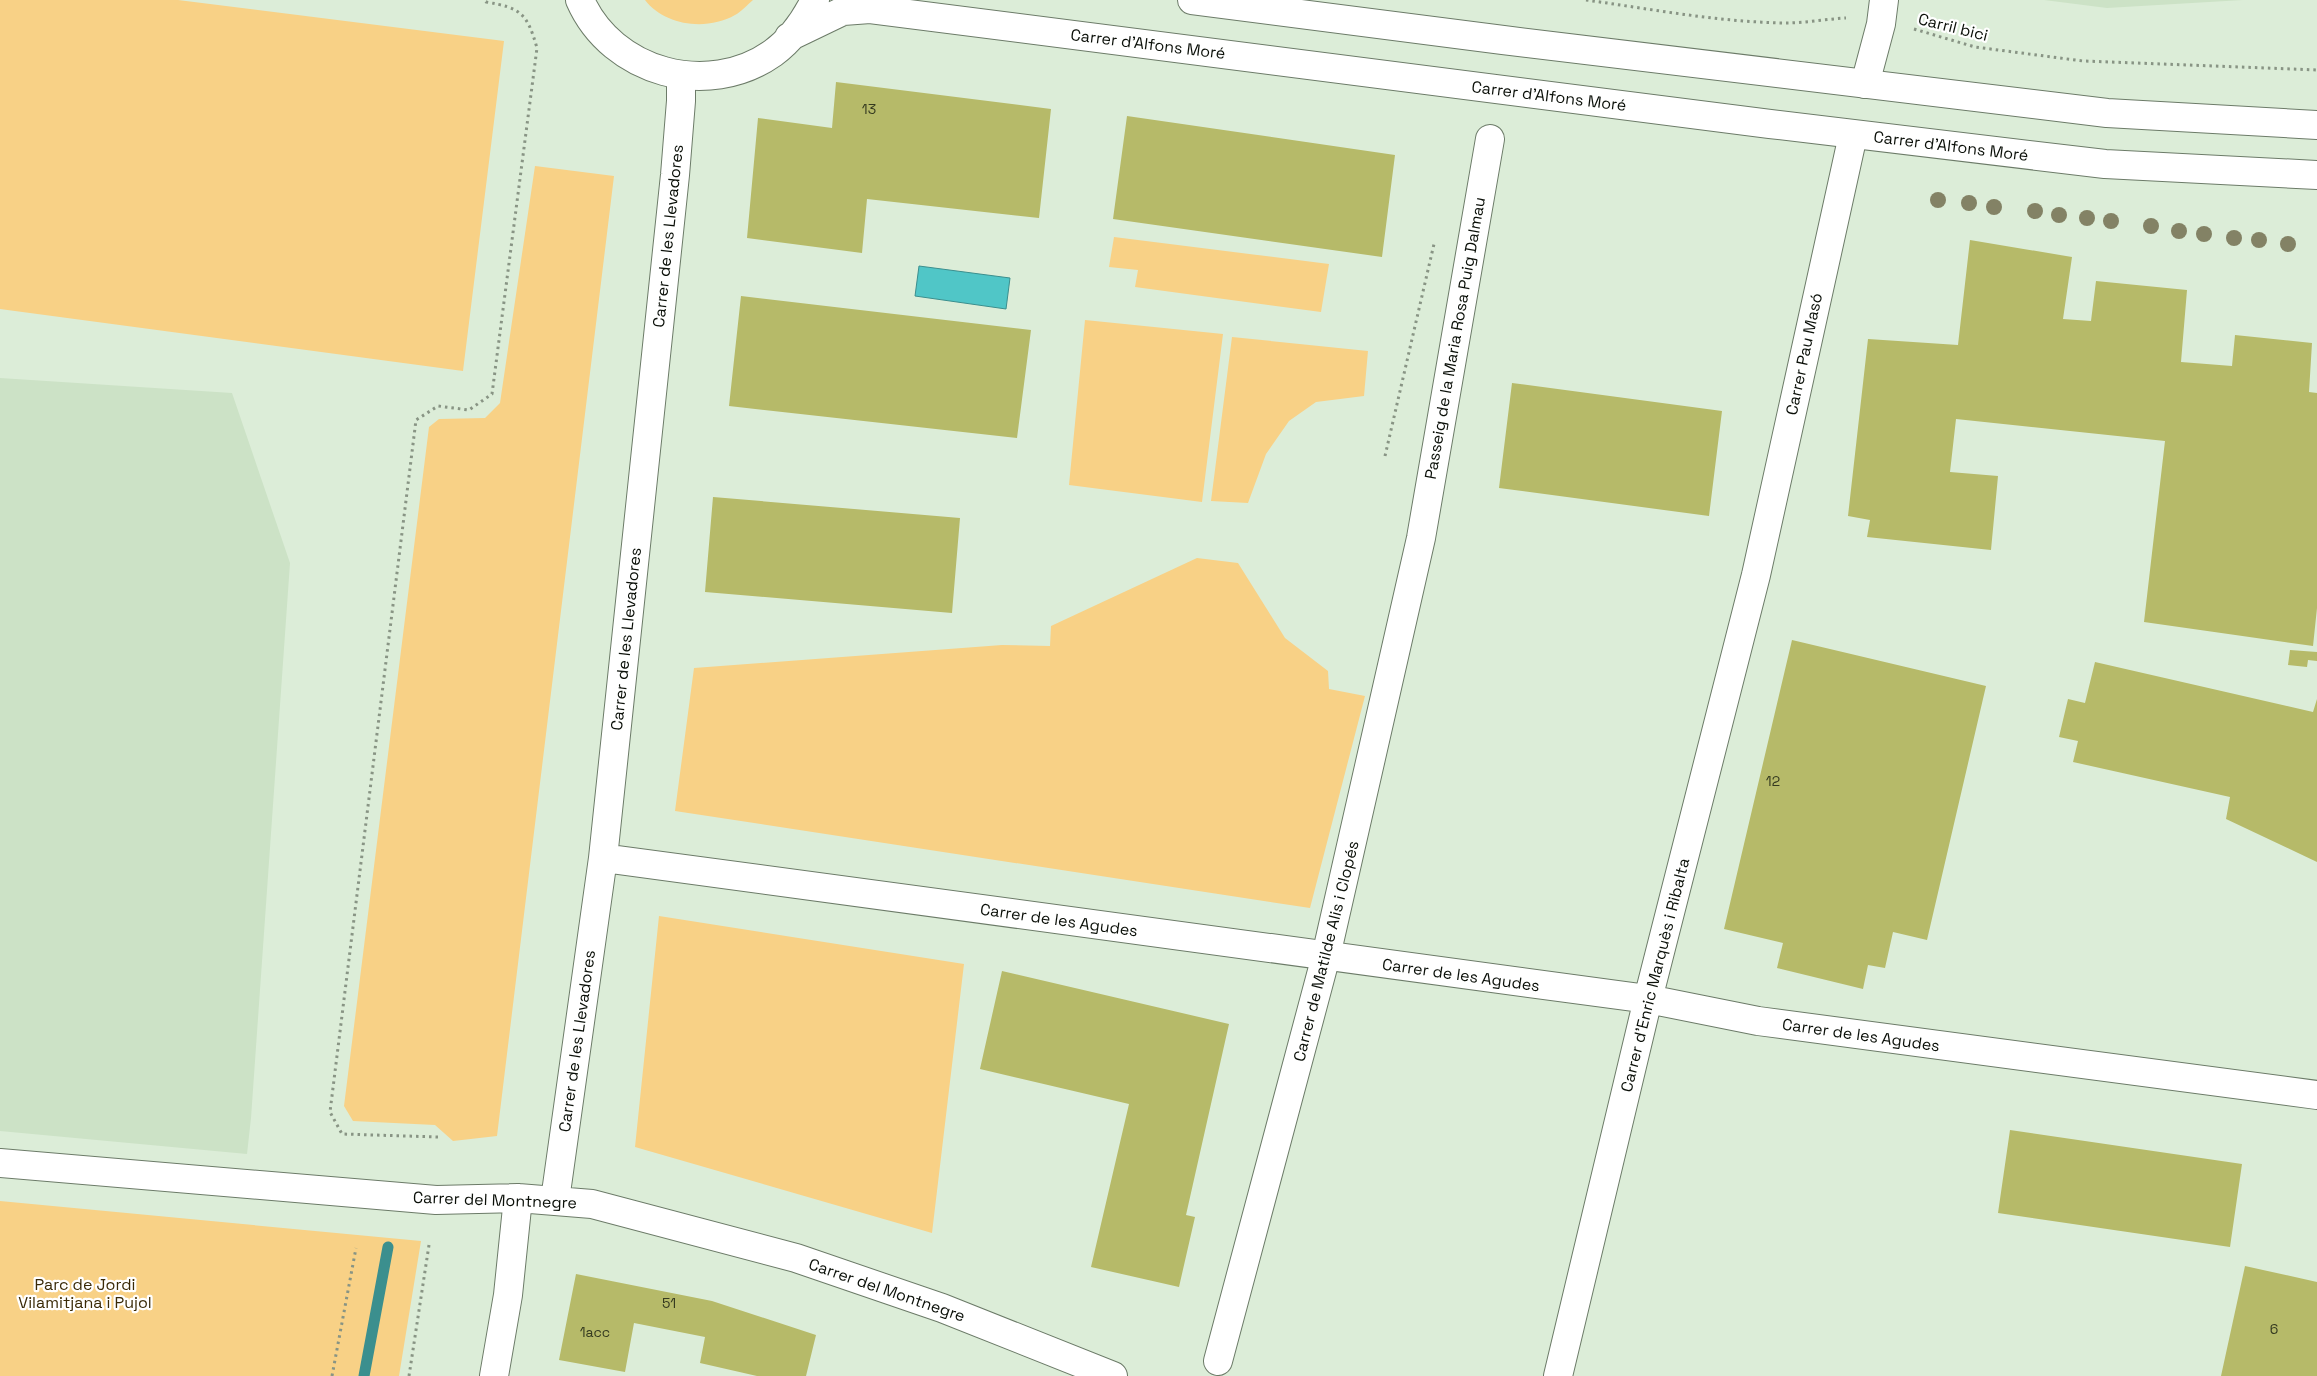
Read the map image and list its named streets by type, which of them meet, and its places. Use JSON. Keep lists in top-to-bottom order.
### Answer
{
  "streets": {
    "street": [
      "Carrer d'Alfons Moré",
      "Carrer de les Llevadores",
      "Passeig de la Maria Rosa Puig Dalmau",
      "Carrer Pau Masó",
      "Carrer de les Agudes",
      "Carrer de Matilde Alis i Clopés",
      "Carrer d'Enric Marquès i Ribalta",
      "Carrer del Montnegre"
    ],
    "path": ["Carril bici"]
  },
  "crossings": [
    ["Carrer d'Alfons Moré", "Carrer Pau Masó"],
    ["Carrer de les Llevadores", "Carrer de les Agudes"],
    ["Carrer de les Llevadores", "Carrer del Montnegre"],
    ["Passeig de la Maria Rosa Puig Dalmau", "Carrer de Matilde Alis i Clopés"],
    ["Carrer Pau Masó", "Carrer d'Enric Marquès i Ribalta"],
    ["Carrer de les Agudes", "Carrer de Matilde Alis i Clopés"],
    ["Carrer de les Agudes", "Carrer d'Enric Marquès i Ribalta"]
  ],
  "parks": ["Parc de Jordi Vilamitjana i Pujol"],
  "house_numbers": [
    "13",
    "12",
    "51",
    "6",
    "1acc"
  ]
}
